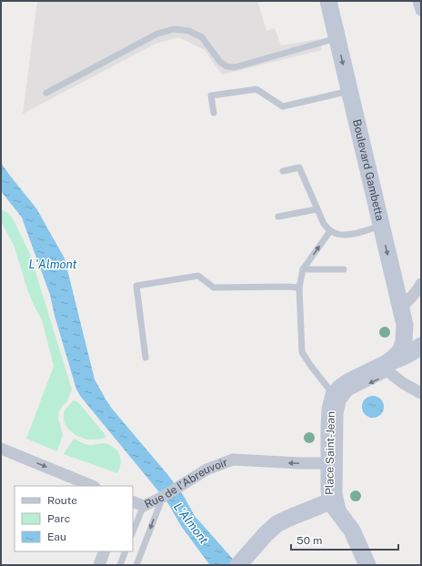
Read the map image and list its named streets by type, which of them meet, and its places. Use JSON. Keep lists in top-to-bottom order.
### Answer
{
  "streets": {
    "main road": ["Boulevard Gambetta", "Place Saint-Jean"],
    "street": ["Rue de l'Abreuvoir"]
  },
  "crossings": [
    ["Boulevard Gambetta", "Place Saint-Jean"],
    ["Place Saint-Jean", "Rue de l'Abreuvoir"]
  ],
  "one_way": ["Boulevard Gambetta", "Rue de l'Abreuvoir"],
  "water": ["L'Almont"],
  "legend": ["Route", "Parc", "Eau"],
  "scale_bar": "50 m"
}
